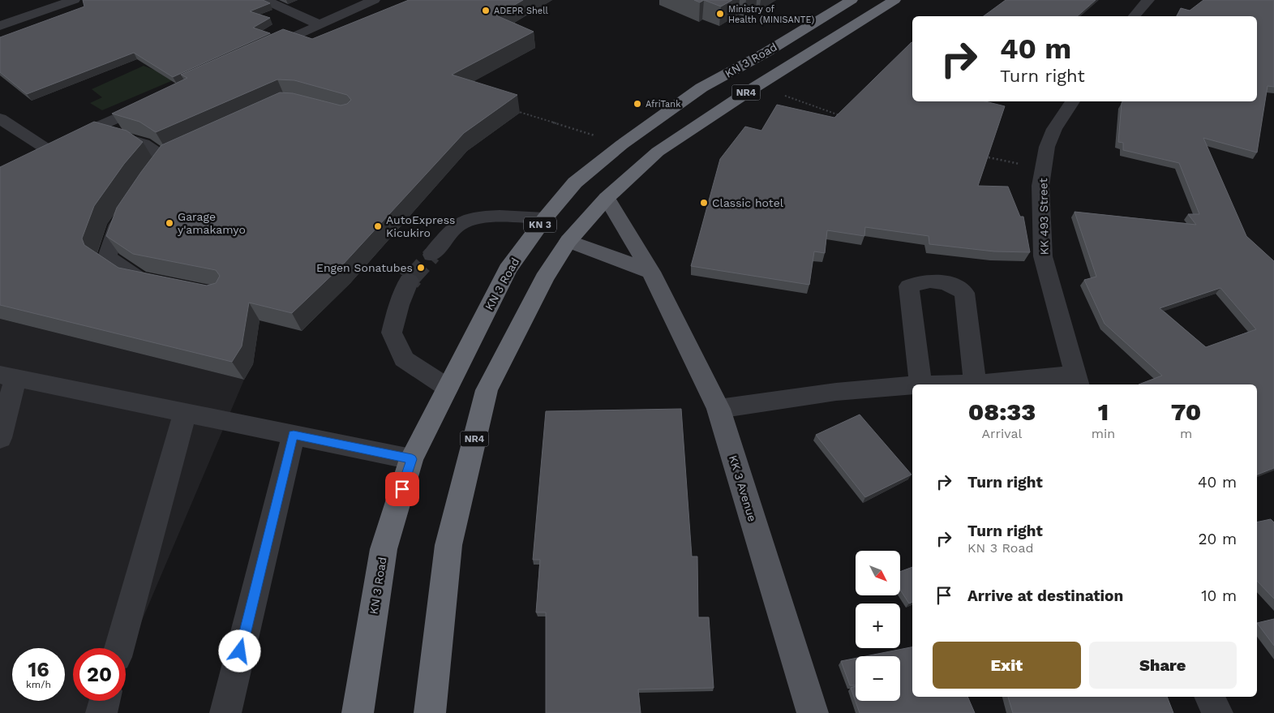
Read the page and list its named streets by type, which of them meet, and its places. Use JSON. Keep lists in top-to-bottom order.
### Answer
{
  "streets": {
    "highway": ["KN 3 Road", "NR4", "KN 3"],
    "main road": ["KK 3 Avenue"],
    "street": ["KK 493 Street"]
  },
  "crossings": [
    ["NR4", "KK 3 Avenue"]
  ],
  "places": [
    "ADEPR Shell",
    "Ministry of Health (MINISANTE)",
    "AfriTank",
    "Classic hotel",
    "Garage y'amakamyo",
    "AutoExpress Kicukiro",
    "Engen Sonatubes"
  ],
  "north": "bottom right",
  "page": {
    "turn": ["40 m", "Turn right"],
    "eta": [
      "08:33",
      "Arrival",
      "1",
      "min",
      "70",
      "m"
    ],
    "list": [
      {
        "name": "Turn right",
        "value": "40 m"
      },
      {
        "name": "Turn right",
        "note": "KN 3 Road",
        "value": "20 m"
      },
      {
        "name": "Arrive at destination",
        "value": "10 m"
      }
    ],
    "map_buttons": ["+", "−"],
    "buttons": ["Exit", "Share"],
    "speed": "16 km/h",
    "limit": "20"
  }
}
